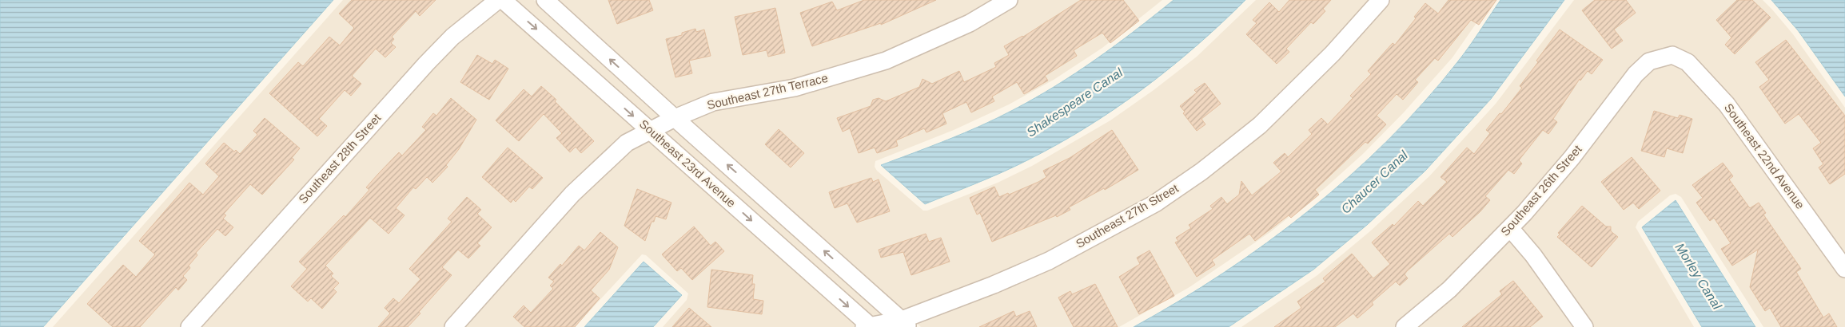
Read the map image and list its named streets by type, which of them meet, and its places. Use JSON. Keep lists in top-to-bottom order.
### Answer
{
  "streets": {
    "street": [
      "Southeast 27th Terrace",
      "Southeast 22nd Avenue",
      "Southeast 28th Street",
      "Southeast 23rd Avenue",
      "Southeast 26th Street",
      "Southeast 27th Street"
    ]
  },
  "crossings": [
    ["Southeast 27th Terrace", "Southeast 23rd Avenue"],
    ["Southeast 22nd Avenue", "Southeast 26th Street"],
    ["Southeast 23rd Avenue", "Southeast 27th Street"]
  ],
  "water": ["Shakespeare Canal", "Chaucer Canal", "Morley Canal"]
}
